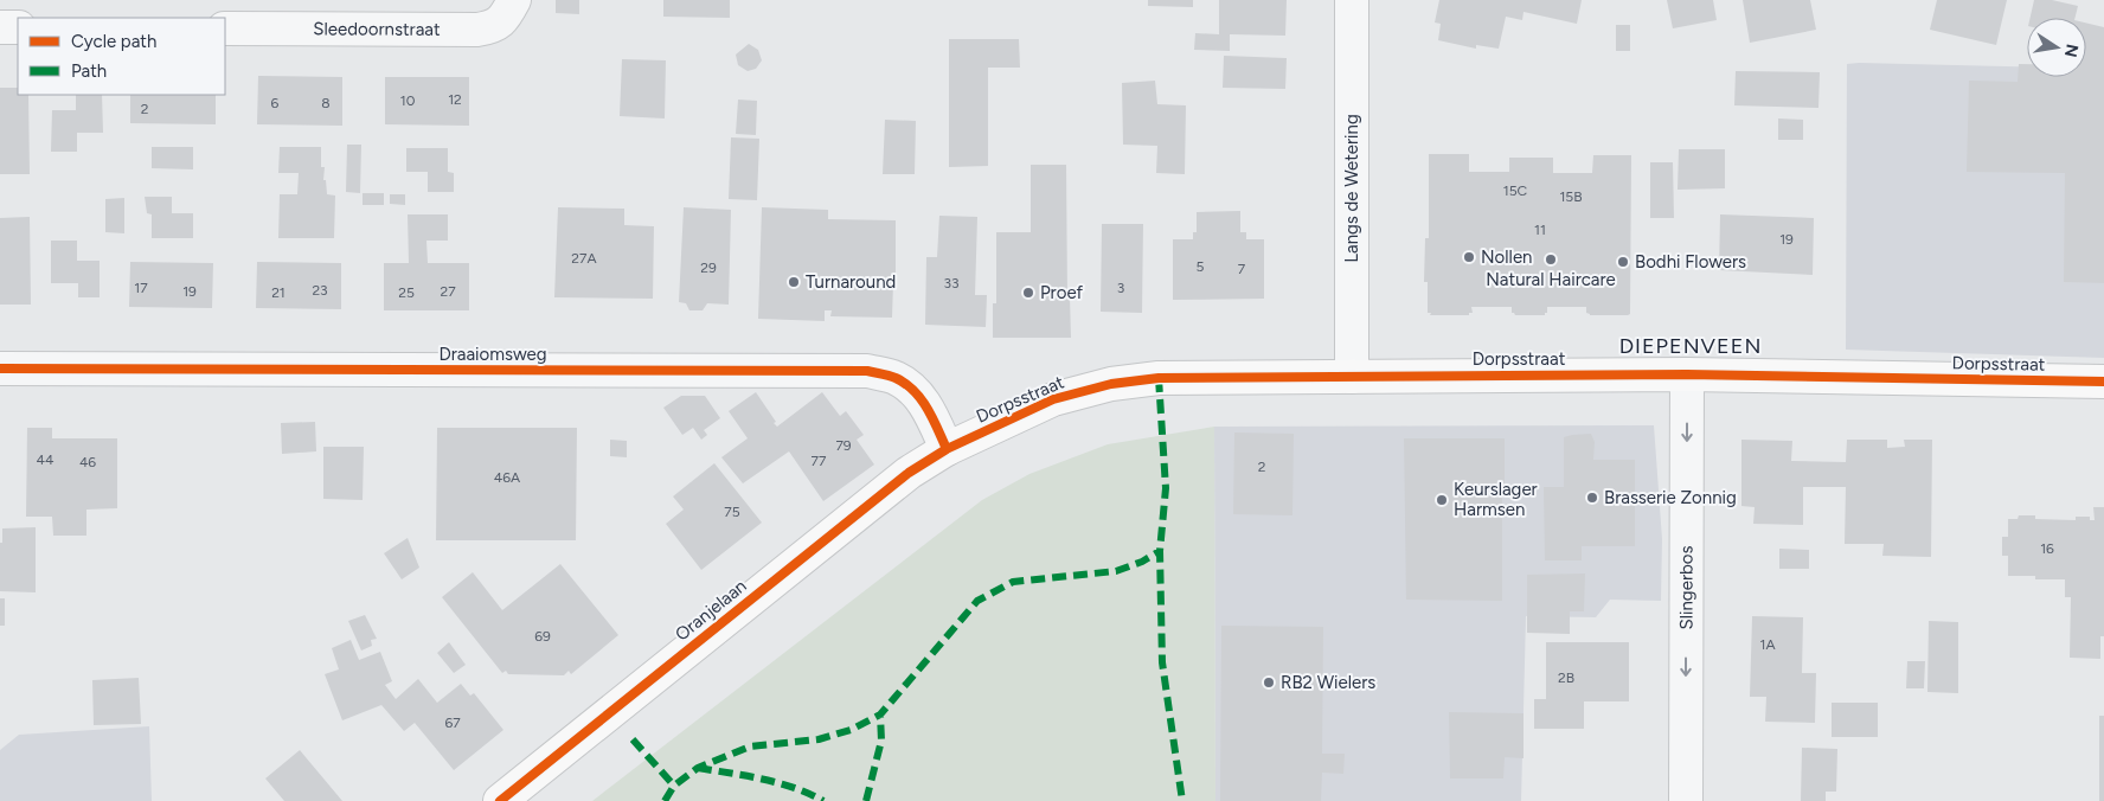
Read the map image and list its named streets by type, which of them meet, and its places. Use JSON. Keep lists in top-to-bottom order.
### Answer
{
  "streets": {
    "street": [
      "Sleedoornstraat",
      "Langs de Wetering",
      "Draaiomsweg",
      "Dorpsstraat",
      "Slingerbos",
      "Oranjelaan"
    ]
  },
  "crossings": [
    ["Langs de Wetering", "Dorpsstraat"],
    ["Draaiomsweg", "Dorpsstraat"],
    ["Draaiomsweg", "Oranjelaan"],
    ["Dorpsstraat", "Slingerbos"],
    ["Dorpsstraat", "Oranjelaan"]
  ],
  "one_way": ["Slingerbos"],
  "districts": ["DIEPENVEEN"],
  "places": [
    "Nollen",
    "Natural Haircare",
    "Bodhi Flowers",
    "Turnaround",
    "Proef",
    "Brasserie Zonnig",
    "Keurslager Harmsen",
    "RB2 Wielers"
  ],
  "house_numbers": [
    "12",
    "10",
    "6",
    "8",
    "2",
    "15C",
    "15B",
    "11",
    "19",
    "27A",
    "5",
    "29",
    "7",
    "33",
    "17",
    "3",
    "23",
    "19",
    "27",
    "21",
    "25",
    "79",
    "44",
    "77",
    "46",
    "2",
    "46A",
    "75",
    "16",
    "69",
    "1A",
    "2B",
    "67"
  ],
  "legend": ["Cycle path", "Path"],
  "north": "right"
}
